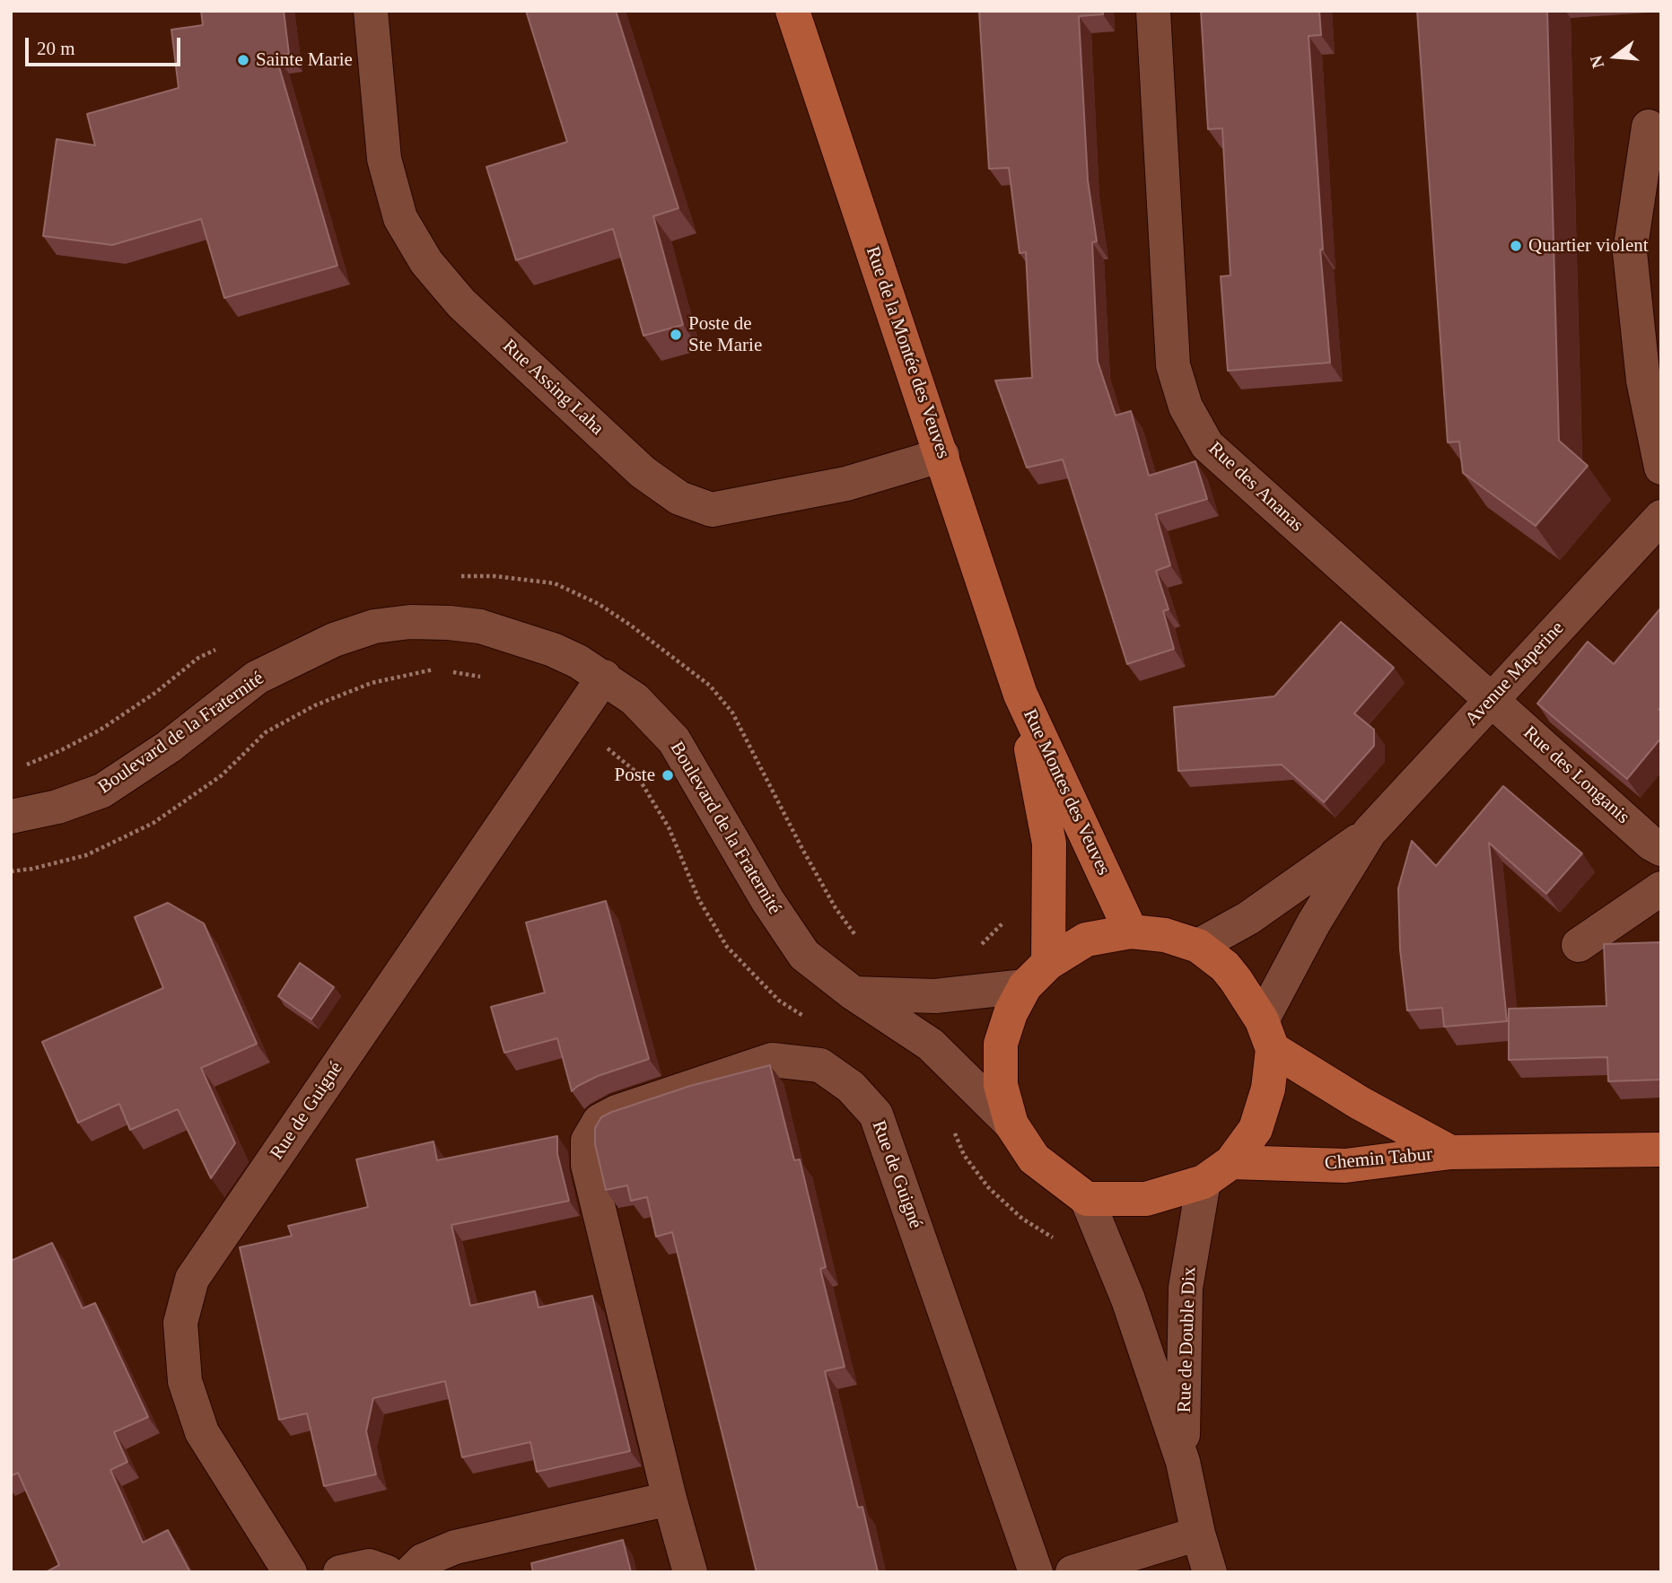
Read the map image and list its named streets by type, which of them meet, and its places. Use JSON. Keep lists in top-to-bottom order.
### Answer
{
  "streets": {
    "main road": ["Rue de la Montée des Veuves", "Rue Montes des Veuves", "Chemin Tabur"],
    "street": [
      "Rue Assing Laha",
      "Rue des Ananas",
      "Avenue Maperine",
      "Boulevard de la Fraternité",
      "Rue des Longanis",
      "Rue de Guigné",
      "Rue de Double Dix"
    ]
  },
  "crossings": [
    ["Rue de la Montée des Veuves", "Rue Assing Laha"],
    ["Rue de la Montée des Veuves", "Rue Montes des Veuves"],
    ["Rue des Ananas", "Avenue Maperine"],
    ["Rue des Ananas", "Rue des Longanis"],
    ["Avenue Maperine", "Rue des Longanis"],
    ["Avenue Maperine", "Chemin Tabur"],
    ["Boulevard de la Fraternité", "Rue de Guigné"]
  ],
  "places": [
    "Sainte Marie",
    "Quartier violent",
    "Poste de Ste Marie",
    "Poste"
  ],
  "scale_bar": "20 m",
  "north": "left"
}
